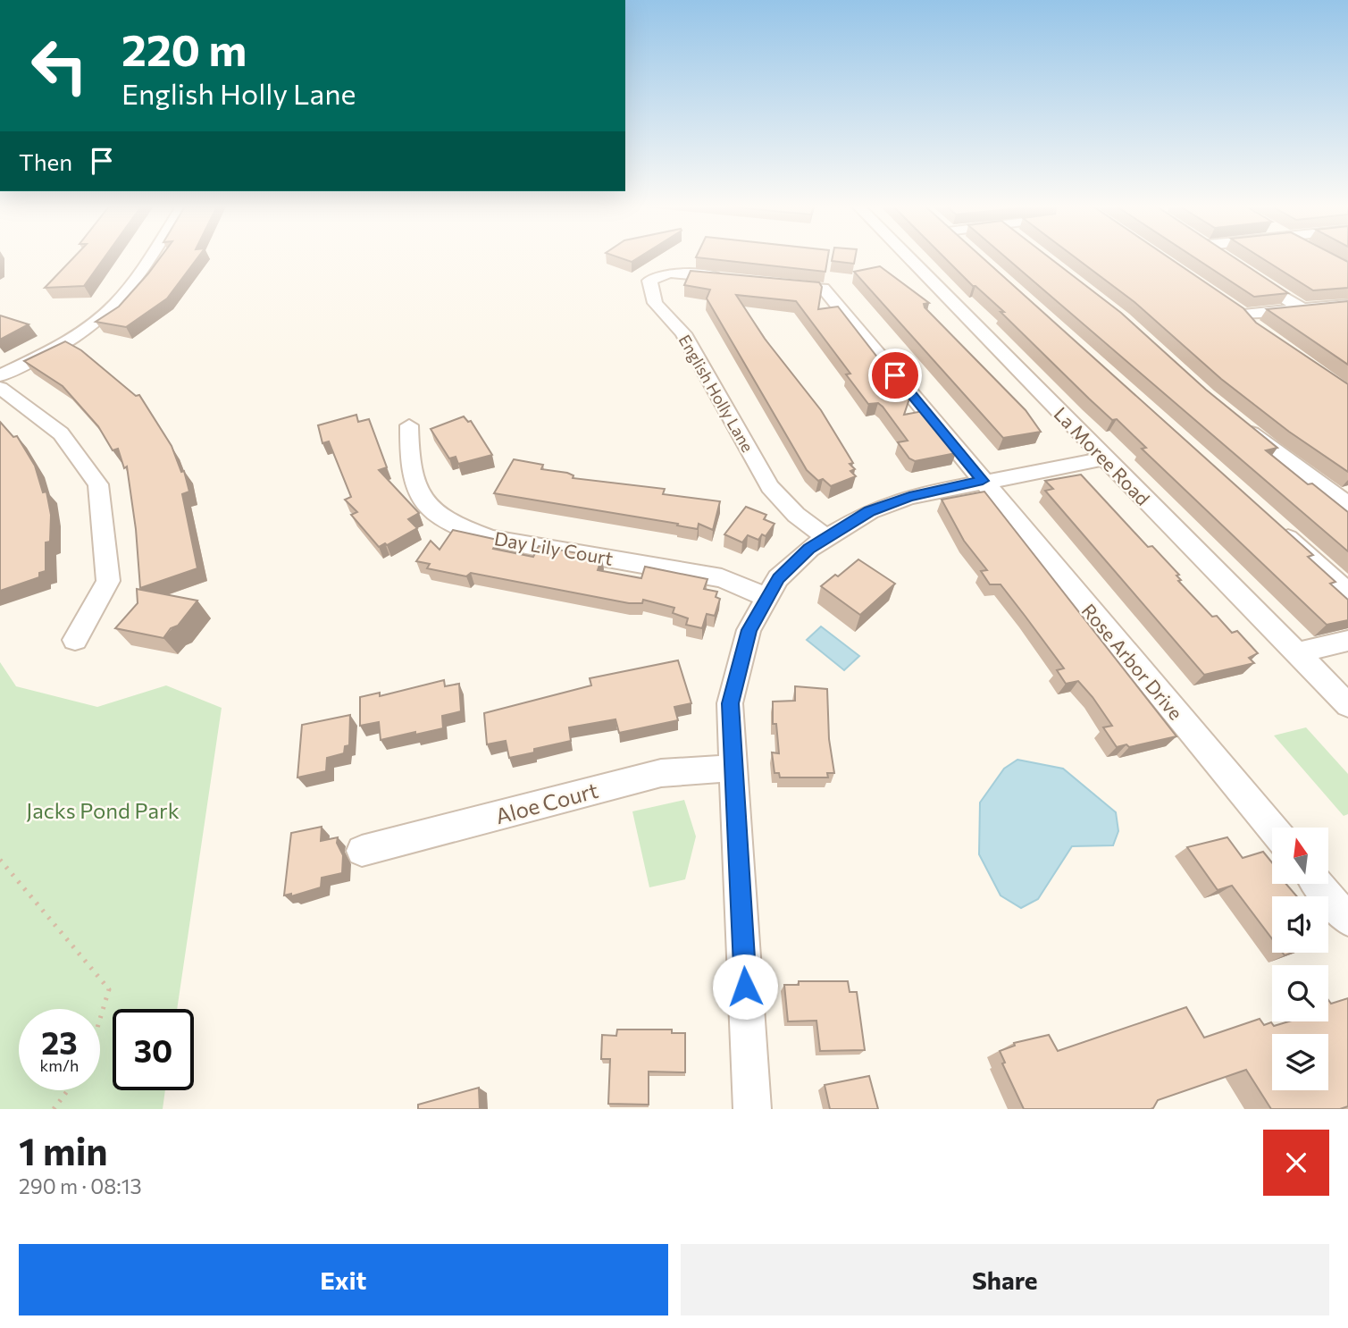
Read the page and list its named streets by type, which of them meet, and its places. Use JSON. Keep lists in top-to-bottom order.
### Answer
{
  "streets": {
    "street": [
      "English Holly Lane",
      "La Moree Road",
      "Day Lily Court",
      "Rose Arbor Drive",
      "Aloe Court"
    ]
  },
  "parks": ["Jacks Pond Park"],
  "north": "top",
  "page": {
    "turn": ["220 m", "English Holly Lane"],
    "then": "Then",
    "speed": "23 km/h",
    "limit": "30",
    "heading": ["1 min", "290 m · 08:13"],
    "buttons": ["Exit", "Share"]
  }
}
